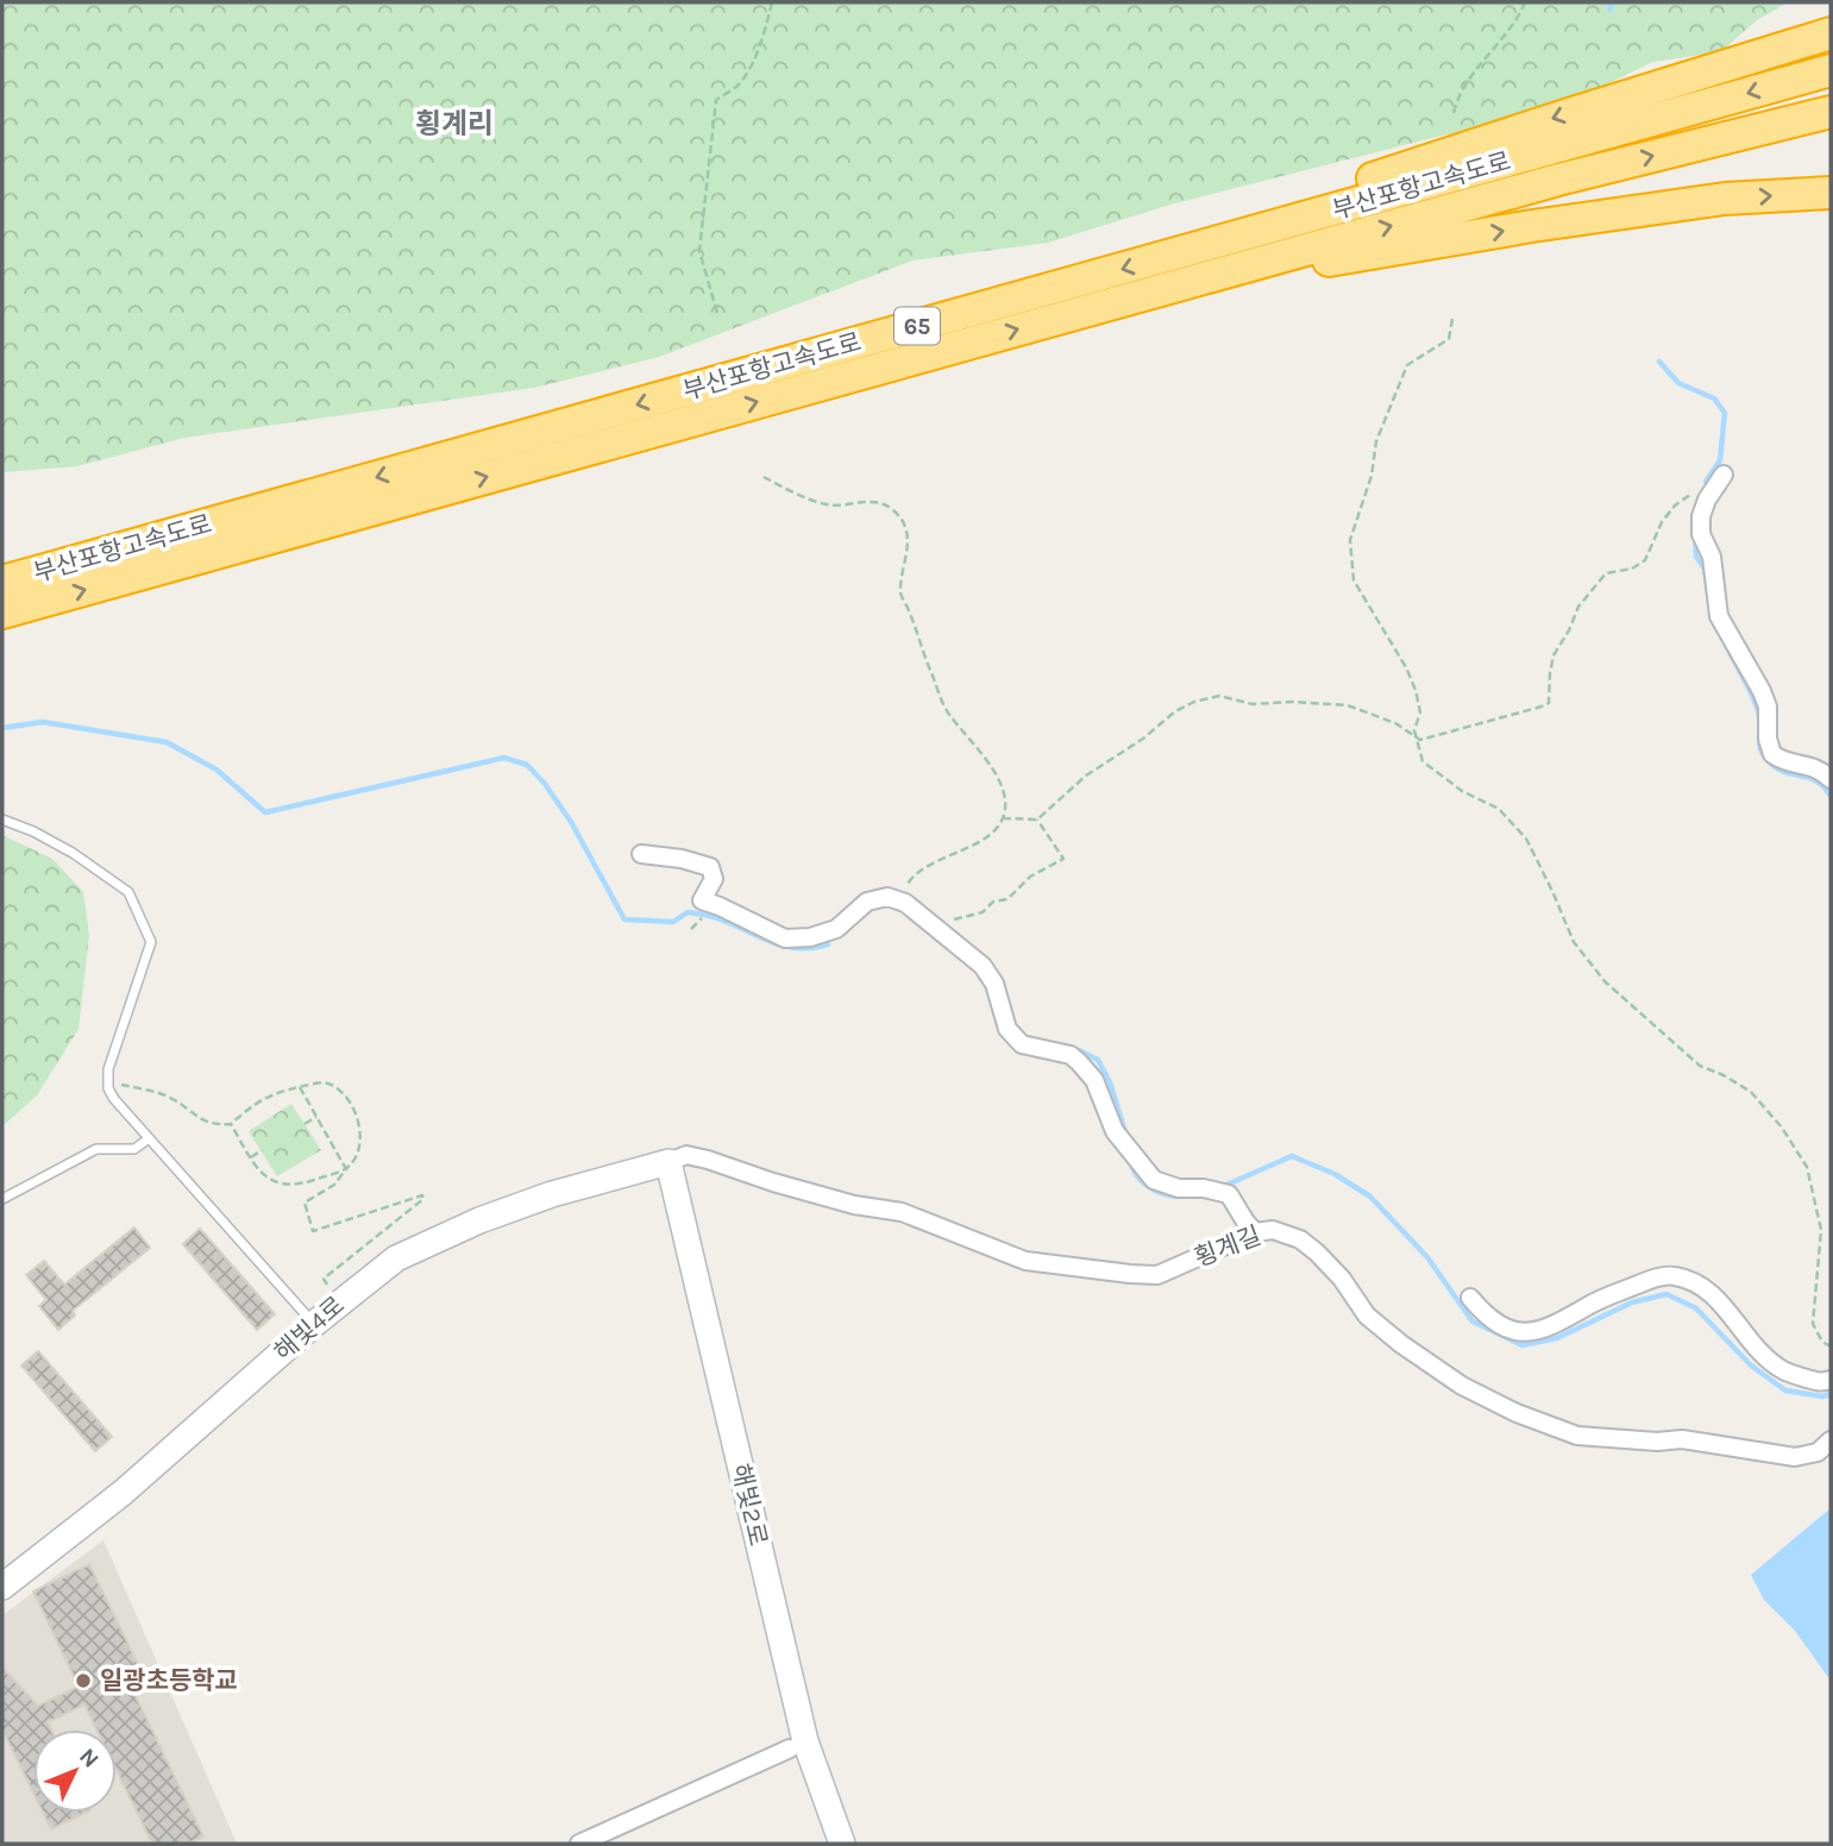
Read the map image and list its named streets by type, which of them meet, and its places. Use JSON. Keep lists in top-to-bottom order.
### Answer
{
  "streets": {
    "highway": ["부산포항고속도로", "65"],
    "street": ["횡계길", "해빛4로", "해빛2로"]
  },
  "crossings": [
    ["횡계길", "해빛4로"],
    ["횡계길", "해빛2로"],
    ["해빛4로", "해빛2로"]
  ],
  "districts": ["횡계리"],
  "places": ["일광초등학교"],
  "north": "top right"
}
